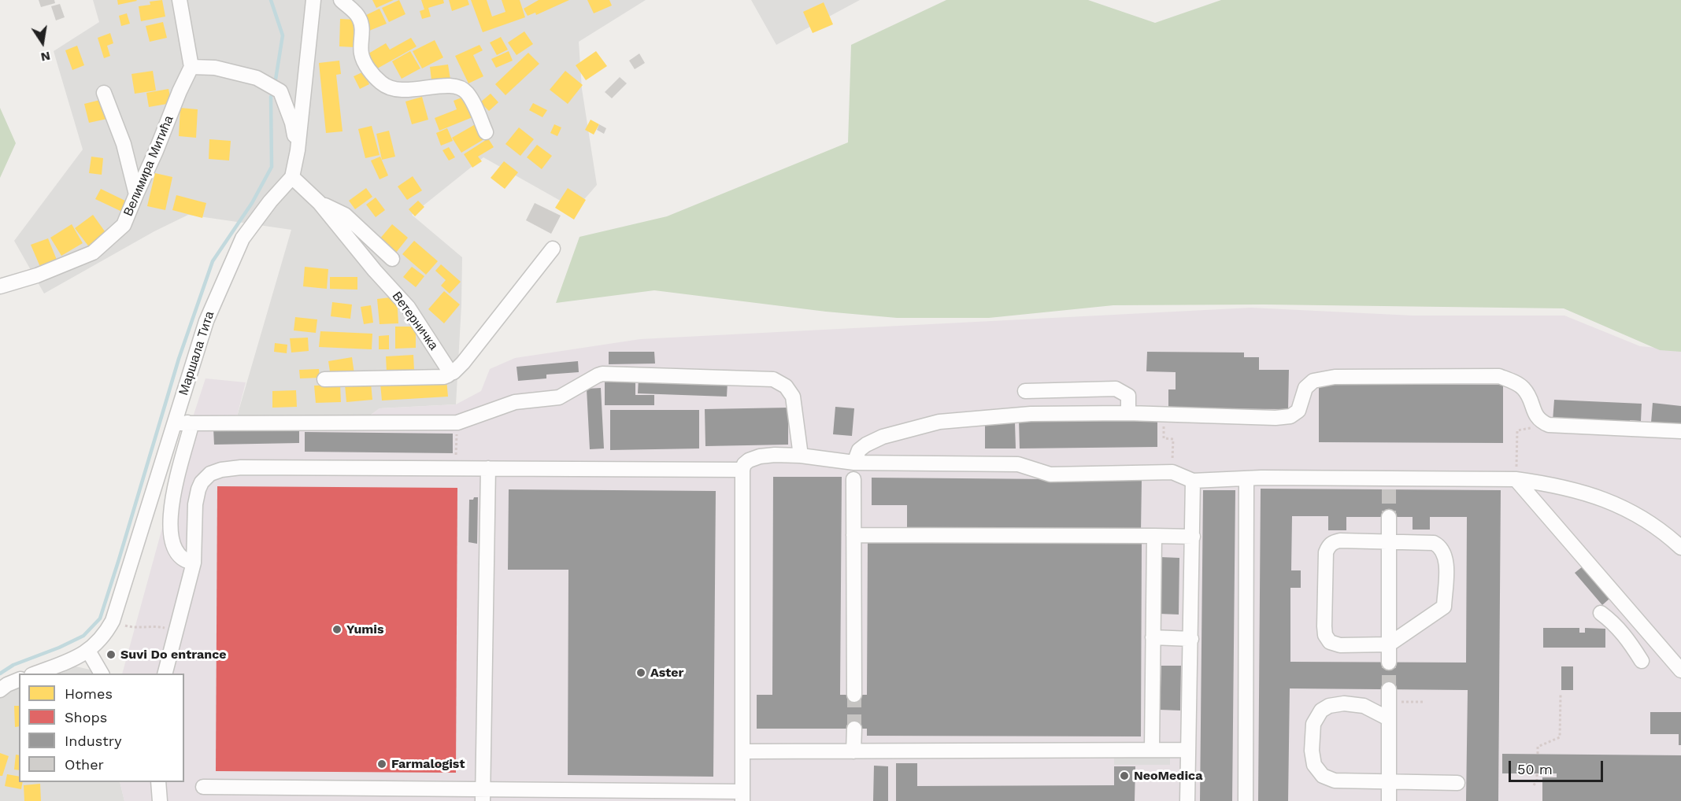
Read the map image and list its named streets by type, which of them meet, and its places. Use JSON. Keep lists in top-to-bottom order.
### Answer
{
  "streets": {
    "street": ["Велимира Митића", "Ветерничка", "Маршала Тита"]
  },
  "crossings": [
    ["Ветерничка", "Маршала Тита"]
  ],
  "places": [
    "Yumis",
    "Suvi Do entrance",
    "Aster",
    "Farmalogist",
    "NeoMedica"
  ],
  "legend": [
    "Homes",
    "Shops",
    "Industry",
    "Other"
  ],
  "scale_bar": "50 m",
  "north": "bottom"
}
